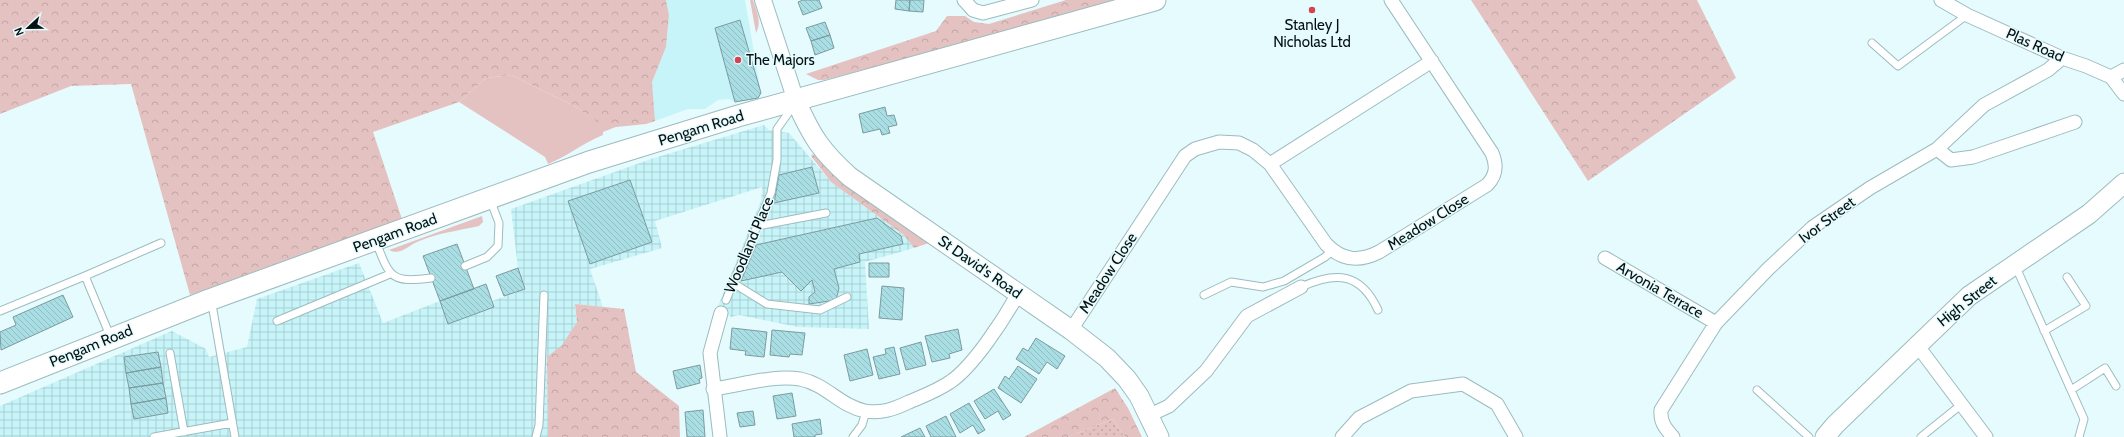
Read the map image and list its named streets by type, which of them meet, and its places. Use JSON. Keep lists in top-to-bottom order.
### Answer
{
  "streets": {
    "main road": ["Pengam Road", "St David's Road", "High Street"],
    "street": [
      "Plas Road",
      "Ivor Street",
      "Meadow Close",
      "Woodland Place",
      "Arvonia Terrace"
    ]
  },
  "crossings": [
    ["Plas Road", "Ivor Street"],
    ["Pengam Road", "Woodland Place"],
    ["Pengam Road", "St David's Road"],
    ["Ivor Street", "Arvonia Terrace"],
    ["Meadow Close", "St David's Road"],
    ["Woodland Place", "St David's Road"]
  ],
  "places": ["Stanley J Nicholas Ltd", "The Majors"],
  "north": "left"
}
